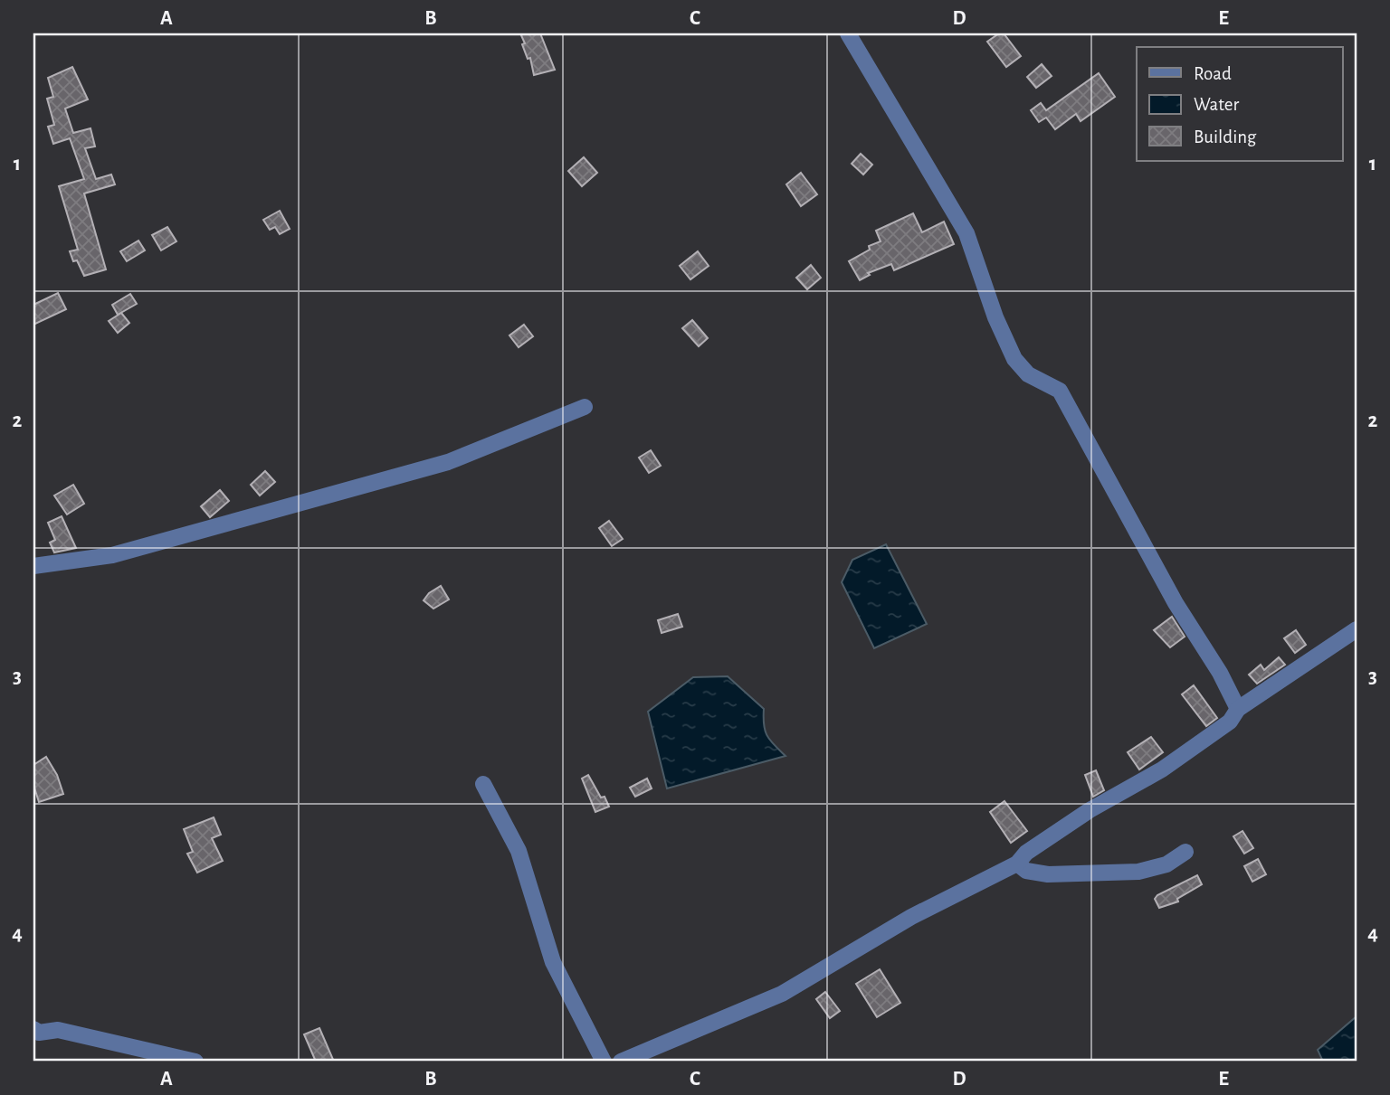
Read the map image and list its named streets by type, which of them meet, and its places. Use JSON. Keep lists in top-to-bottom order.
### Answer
{
  "legend": ["Road", "Water", "Building"],
  "grid": {
    "columns": [
      "A",
      "B",
      "C",
      "D",
      "E"
    ],
    "rows": [
      "1",
      "2",
      "3",
      "4"
    ]
  }
}
